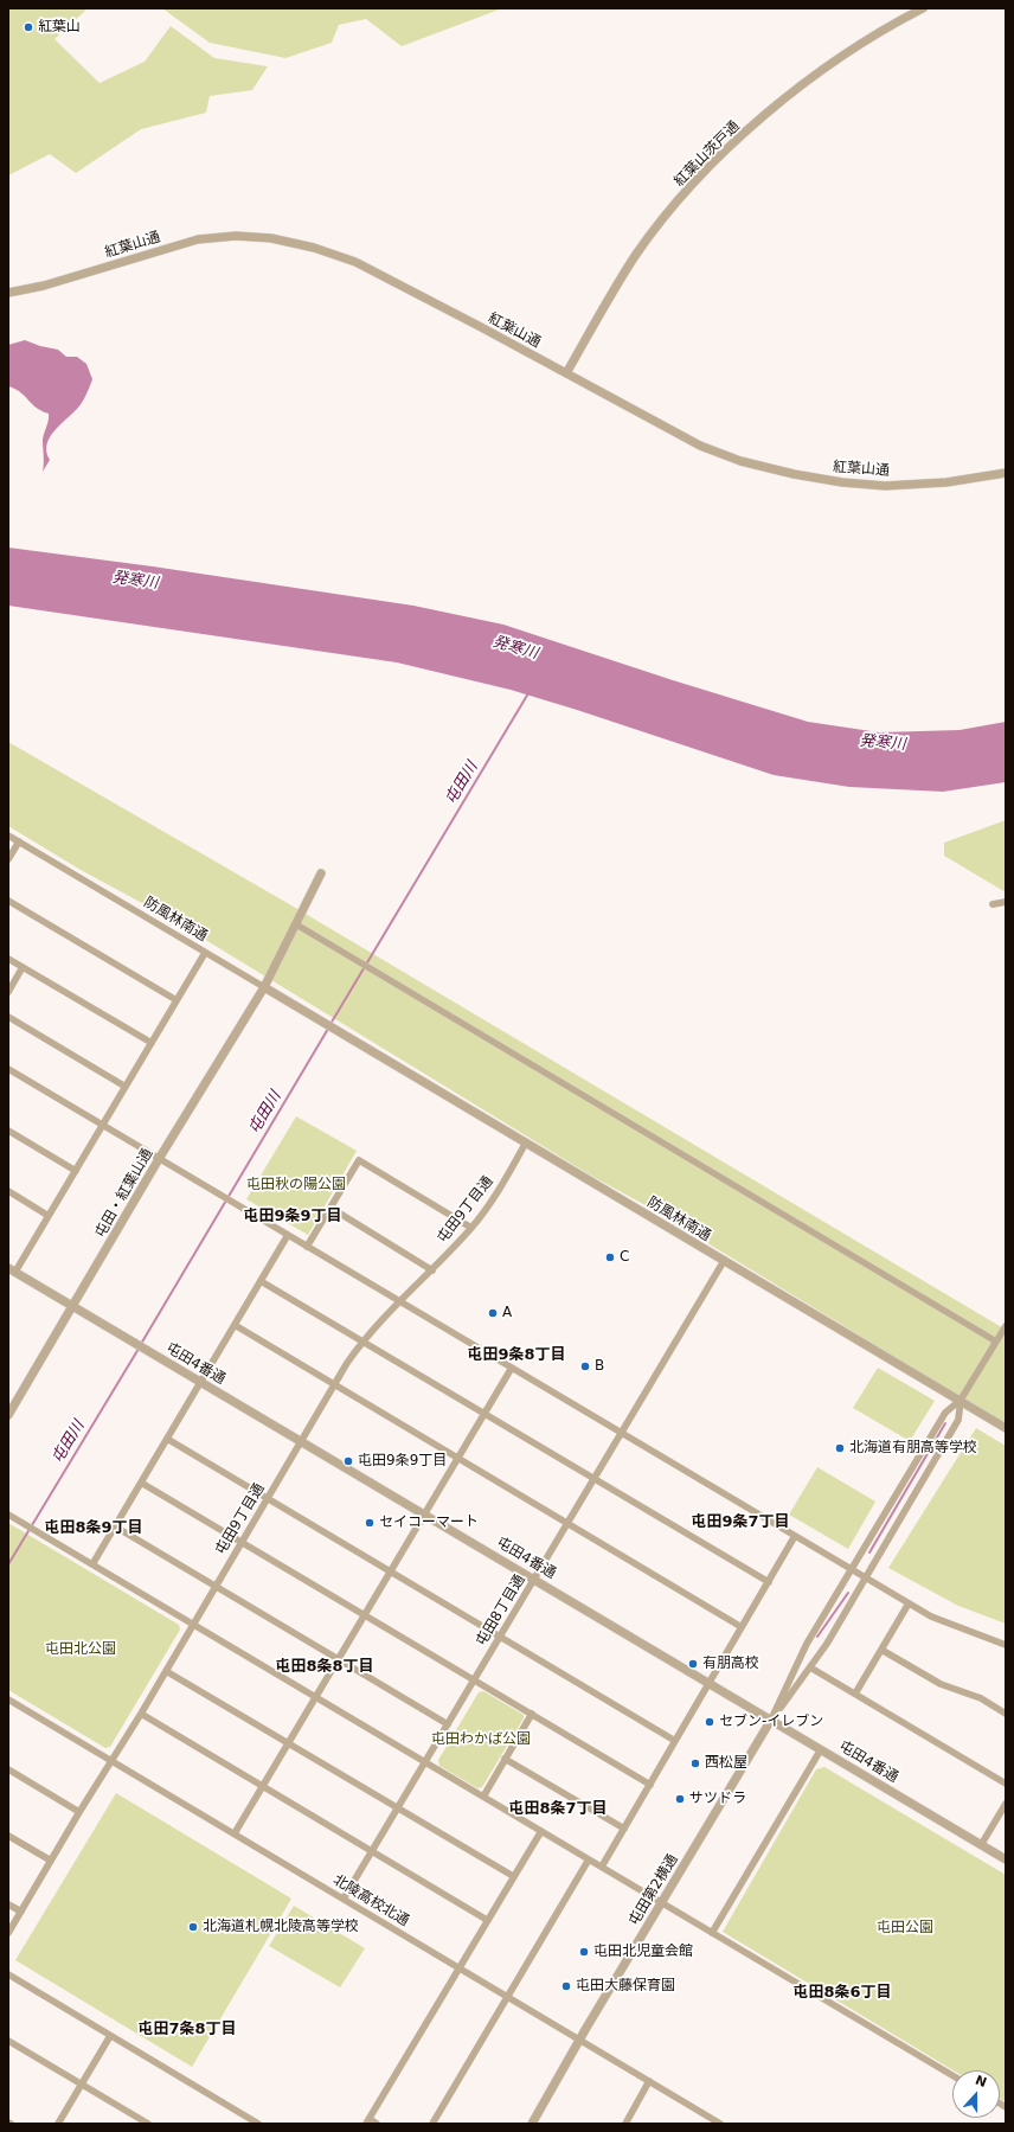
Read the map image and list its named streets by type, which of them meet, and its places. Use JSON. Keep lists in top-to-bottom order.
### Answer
{
  "streets": {
    "street": [
      "紅葉山茨戸通",
      "紅葉山通",
      "防風林南通",
      "屯田・紅葉山通",
      "屯田9丁目通",
      "屯田4番通",
      "屯田8丁目通",
      "屯田第2横通",
      "北陵高校北通"
    ]
  },
  "crossings": [
    ["紅葉山茨戸通", "紅葉山通"],
    ["防風林南通", "屯田・紅葉山通"],
    ["防風林南通", "屯田9丁目通"],
    ["防風林南通", "屯田8丁目通"],
    ["屯田・紅葉山通", "屯田4番通"],
    ["屯田9丁目通", "屯田4番通"],
    ["屯田9丁目通", "北陵高校北通"],
    ["屯田4番通", "屯田8丁目通"],
    ["屯田4番通", "屯田第2横通"],
    ["屯田8丁目通", "北陵高校北通"],
    ["屯田第2横通", "北陵高校北通"]
  ],
  "districts": [
    "屯田9条9丁目",
    "屯田9条8丁目",
    "屯田9条7丁目",
    "屯田8条9丁目",
    "屯田8条8丁目",
    "屯田8条7丁目",
    "屯田8条6丁目",
    "屯田7条8丁目"
  ],
  "water": ["発寒川", "屯田川"],
  "parks": [
    "屯田秋の陽公園",
    "屯田北公園",
    "屯田わかば公園",
    "屯田公園"
  ],
  "places": [
    "紅葉山",
    "C",
    "A",
    "B",
    "北海道有朋高等学校",
    "屯田9条9丁目",
    "セイコーマート",
    "有朋高校",
    "セブン-イレブン",
    "西松屋",
    "サツドラ",
    "北海道札幌北陵高等学校",
    "屯田北児童会館",
    "屯田大藤保育園"
  ],
  "north": "top"
}
